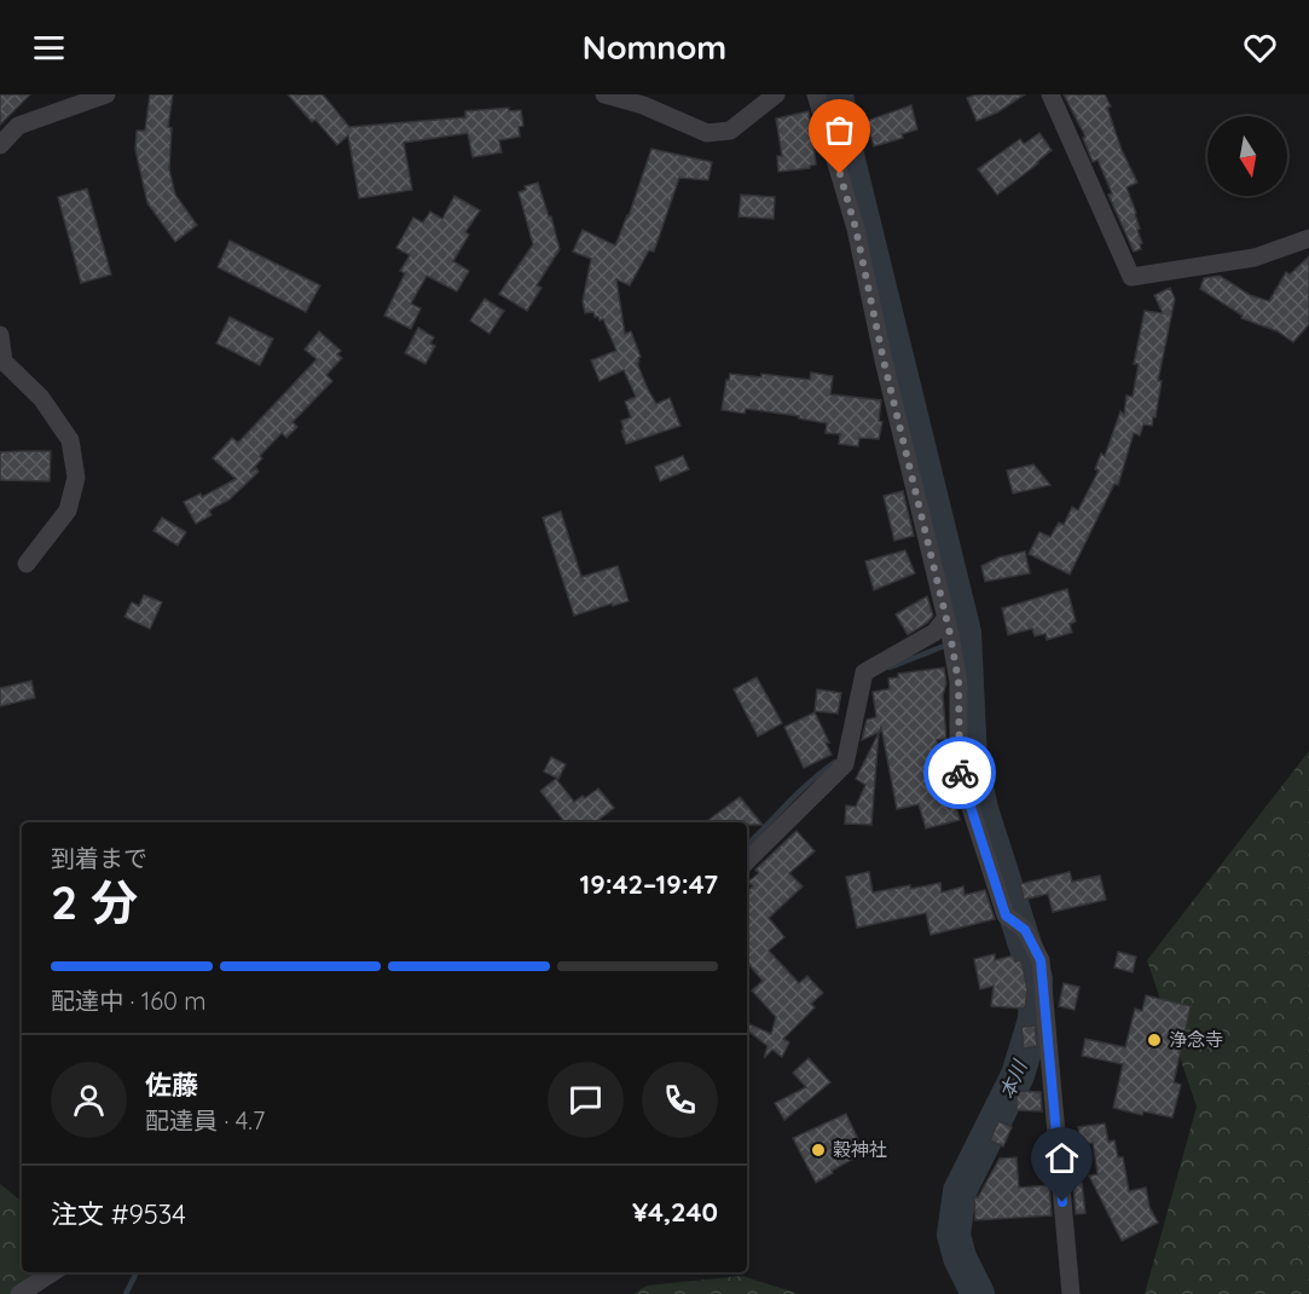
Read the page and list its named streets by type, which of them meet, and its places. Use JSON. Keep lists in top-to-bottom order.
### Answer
{
  "water": ["本川"],
  "places": ["浄念寺", "穀神社"],
  "north": "bottom",
  "page": {
    "header": "Nomnom",
    "heading": ["2 分", "到着まで", "19:42–19:47"],
    "panel": [
      "佐藤",
      "配達員 · 4.7",
      "注文 #9534",
      "¥4,240"
    ],
    "bar": "配達中 · 160 m"
  }
}
